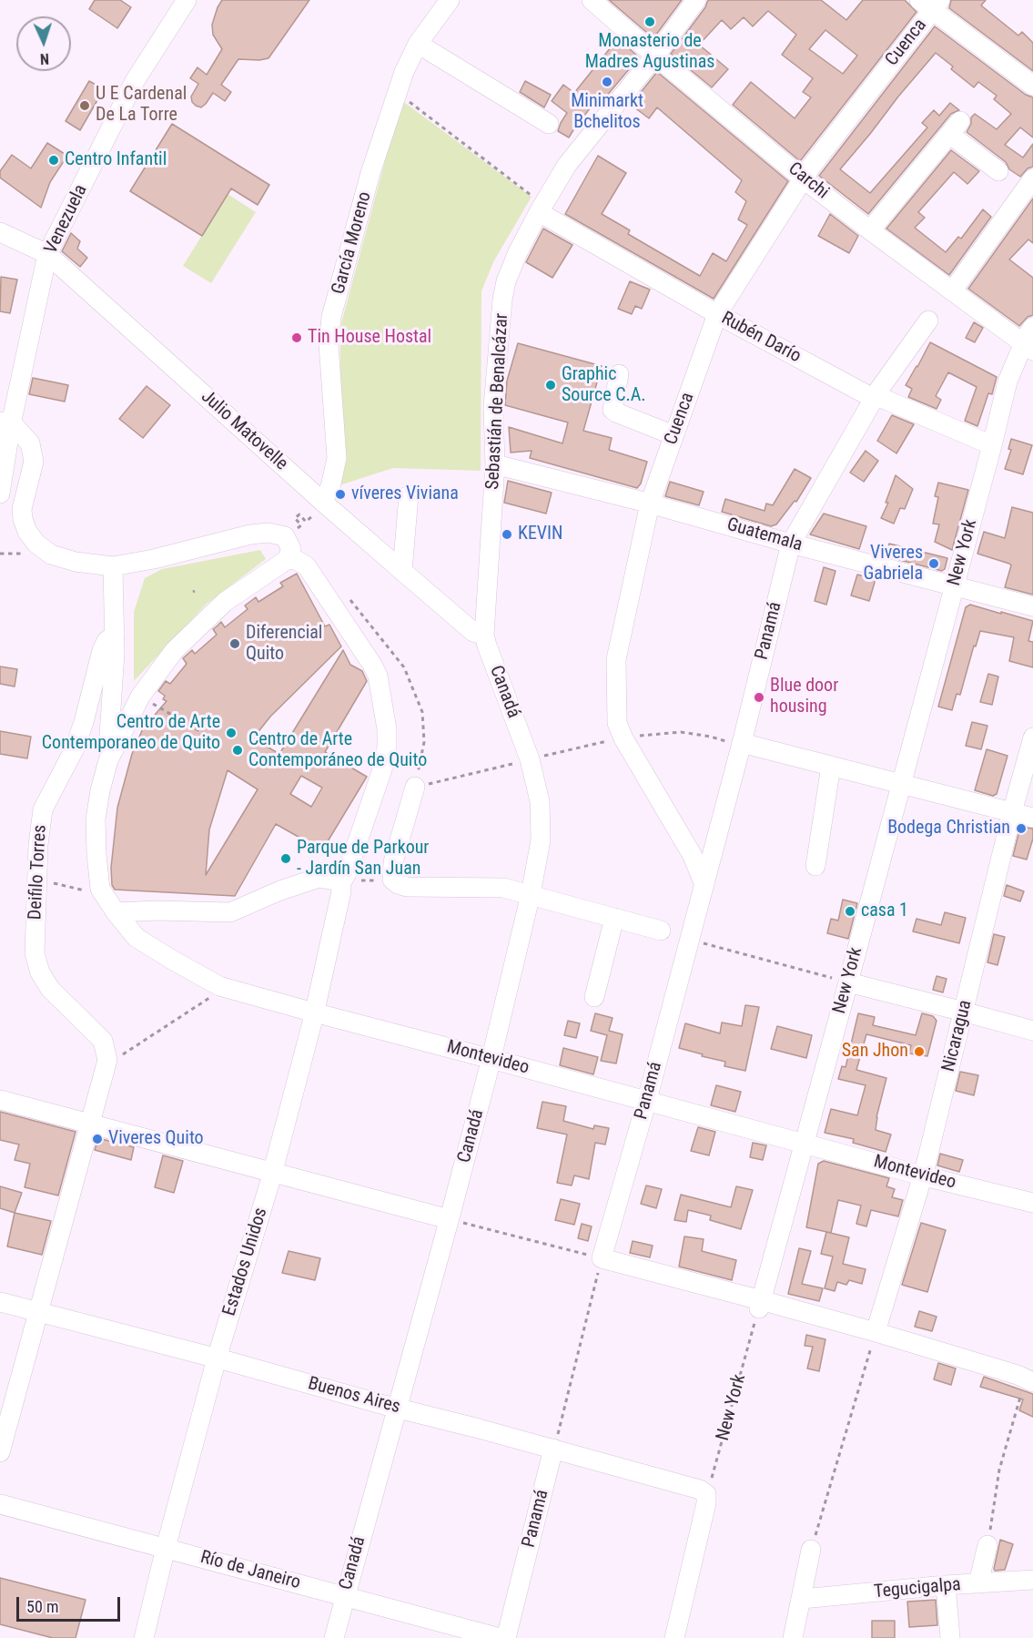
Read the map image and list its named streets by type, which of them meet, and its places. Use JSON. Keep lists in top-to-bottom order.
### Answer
{
  "streets": {
    "street": [
      "Cuenca",
      "Carchi",
      "Venezuela",
      "García Moreno",
      "Rubén Darío",
      "Sebastián de Benalcázar",
      "Julio Matovelle",
      "Guatemala",
      "New York",
      "Panamá",
      "Canadá",
      "Deifilo Torres",
      "Nicaragua",
      "Montevideo",
      "Estados Unidos",
      "Buenos Aires",
      "Río de Janeiro",
      "Tegucigalpa"
    ]
  },
  "crossings": [
    ["Cuenca", "Carchi"],
    ["Cuenca", "Rubén Darío"],
    ["Cuenca", "Guatemala"],
    ["Cuenca", "Panamá"],
    ["Carchi", "Sebastián de Benalcázar"],
    ["Carchi", "New York"],
    ["Venezuela", "Julio Matovelle"],
    ["García Moreno", "Julio Matovelle"],
    ["Rubén Darío", "Sebastián de Benalcázar"],
    ["Rubén Darío", "New York"],
    ["Rubén Darío", "Panamá"],
    ["Sebastián de Benalcázar", "Julio Matovelle"],
    ["Sebastián de Benalcázar", "Guatemala"],
    ["Sebastián de Benalcázar", "Canadá"],
    ["Julio Matovelle", "Canadá"],
    ["Guatemala", "New York"],
    ["Guatemala", "Panamá"],
    ["New York", "Montevideo"],
    ["New York", "Buenos Aires"],
    ["Panamá", "Montevideo"],
    ["Panamá", "Buenos Aires"],
    ["Canadá", "Montevideo"],
    ["Canadá", "Buenos Aires"],
    ["Canadá", "Río de Janeiro"],
    ["Deifilo Torres", "Montevideo"],
    ["Nicaragua", "Montevideo"],
    ["Montevideo", "Estados Unidos"],
    ["Estados Unidos", "Buenos Aires"],
    ["Estados Unidos", "Río de Janeiro"]
  ],
  "places": [
    "Monasterio de Madres Agustinas",
    "Minimarkt Bchelitos",
    "U E Cardenal De La Torre",
    "Centro Infantil",
    "Tin House Hostal",
    "Graphic Source C.A.",
    "víveres Viviana",
    "KEVIN",
    "Viveres Gabriela",
    "Diferencial Quito",
    "Blue door housing",
    "Centro de Arte Contemporaneo de Quito",
    "Centro de Arte Contemporáneo de Quito",
    "Bodega Christian",
    "Parque de Parkour - Jardín San Juan",
    "casa 1",
    "San Jhon",
    "Viveres Quito"
  ],
  "scale_bar": "50 m",
  "north": "bottom"
}
